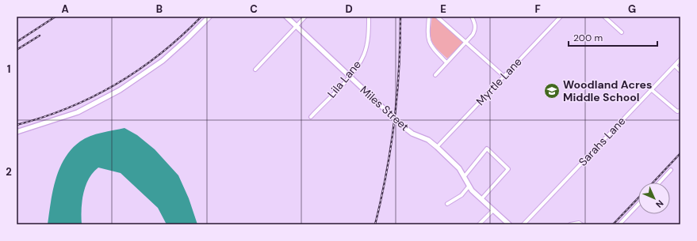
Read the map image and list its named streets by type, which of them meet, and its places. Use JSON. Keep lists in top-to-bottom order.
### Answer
{
  "streets": {
    "street": [
      "Lila Lane",
      "Myrtle Lane",
      "Miles Street",
      "Sarahs Lane"
    ]
  },
  "crossings": [
    ["Lila Lane", "Miles Street"],
    ["Myrtle Lane", "Miles Street"]
  ],
  "places": {
    "school or university": ["Woodland Acres Middle School"]
  },
  "scale_bar": "200 m",
  "north": "bottom right",
  "grid": {
    "columns": [
      "A",
      "B",
      "C",
      "D",
      "E",
      "F",
      "G"
    ],
    "rows": ["1", "2"]
  }
}
